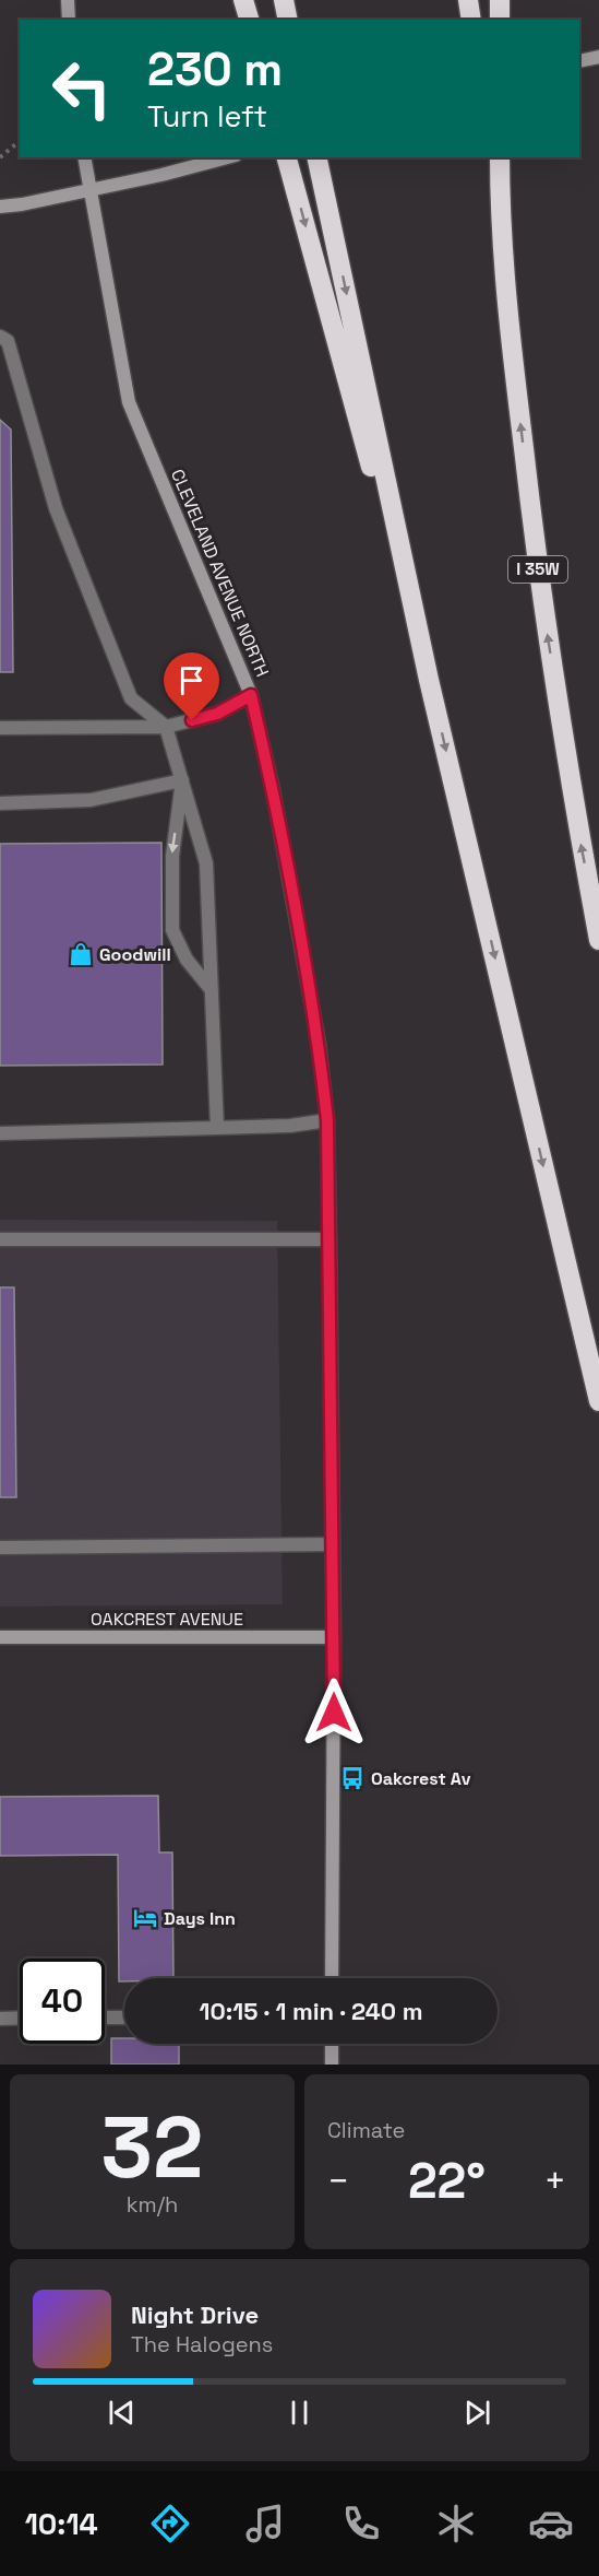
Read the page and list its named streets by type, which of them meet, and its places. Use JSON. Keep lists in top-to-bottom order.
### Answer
{
  "streets": {
    "highway": ["I 35W"],
    "street": ["CLEVELAND AVENUE NORTH", "OAKCREST AVENUE"]
  },
  "crossings": [
    ["CLEVELAND AVENUE NORTH", "OAKCREST AVENUE"]
  ],
  "places": {
    "shop": ["Goodwill"],
    "bus stop": ["Oakcrest Av"],
    "hotel": ["Days Inn"]
  },
  "page": {
    "turn": ["230 m", "Turn left"],
    "limit": "40",
    "trip": "10:15 · 1 min · 240 m",
    "tile": [
      ["32", "km/h"],
      "Climate"
    ],
    "heat": ["−", "22°", "+"],
    "song": ["Night Drive", "The Halogens"],
    "tabs": "10:14"
  }
}
